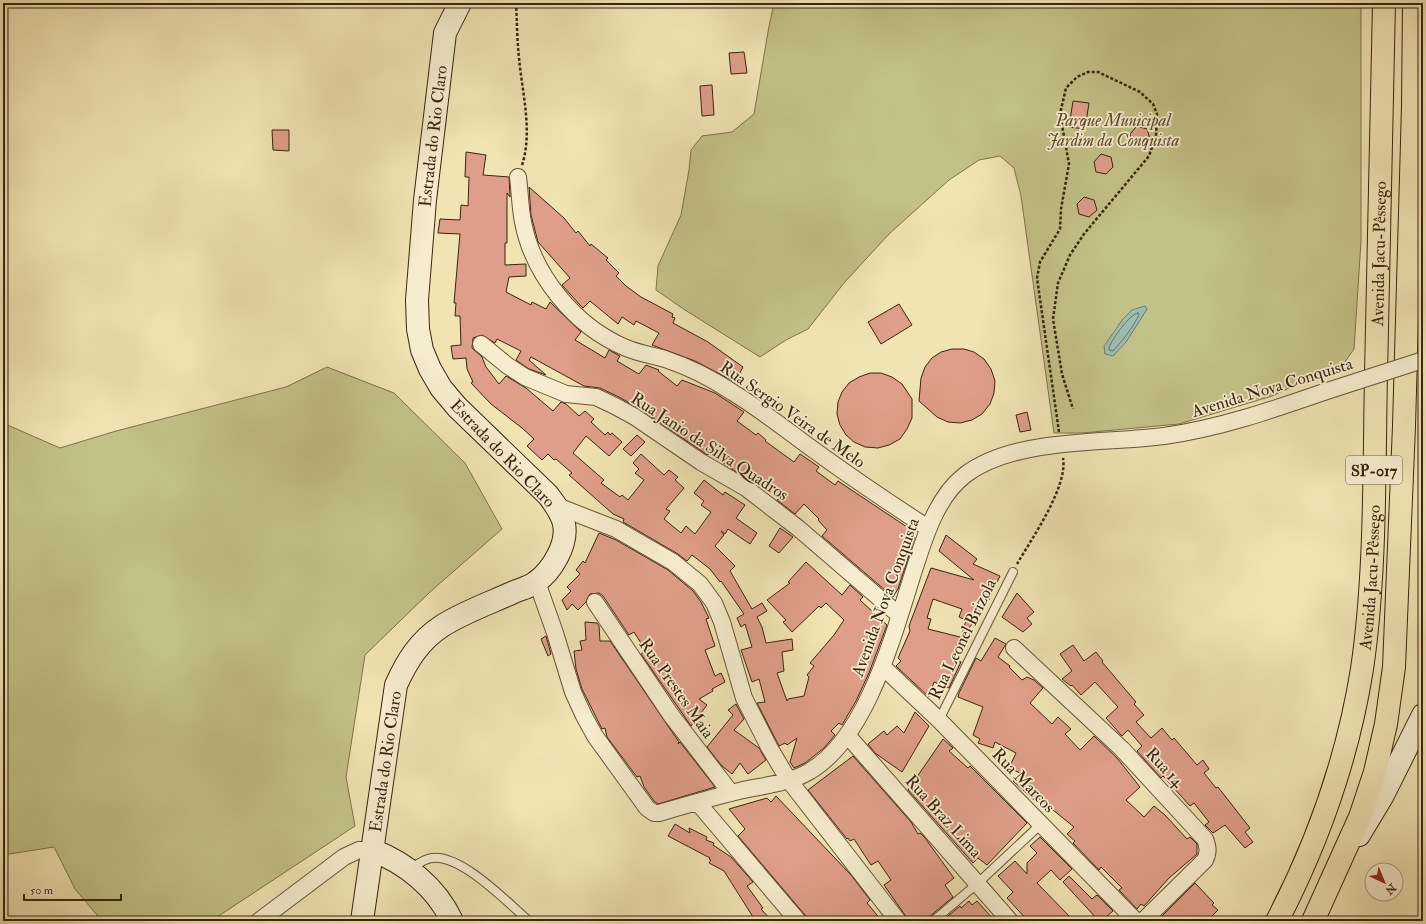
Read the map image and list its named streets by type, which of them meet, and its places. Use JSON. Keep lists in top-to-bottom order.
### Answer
{
  "streets": {
    "highway": ["Avenida Jacu-Pêssego", "SP-017"],
    "main road": ["Estrada do Rio Claro"],
    "street": [
      "Avenida Nova Conquista",
      "Rua Sergio Veira de Melo",
      "Rua Janio da Silva Quadros",
      "Rua Prestes Maia",
      "Rua 14",
      "Rua Marcos",
      "Rua Braz Lima"
    ],
    "lane": ["Rua Leonel Brizola"]
  },
  "crossings": [
    ["Estrada do Rio Claro", "Avenida Nova Conquista"],
    ["Avenida Nova Conquista", "Rua Sergio Veira de Melo"],
    ["Avenida Nova Conquista", "Rua Janio da Silva Quadros"],
    ["Avenida Nova Conquista", "Rua Prestes Maia"],
    ["Avenida Nova Conquista", "Rua Marcos"],
    ["Avenida Nova Conquista", "Rua Braz Lima"],
    ["Rua Leonel Brizola", "Rua Marcos"]
  ],
  "parks": ["Parque Municipal Jardim da Conquista"],
  "scale_bar": "50 m",
  "north": "bottom right"
}
